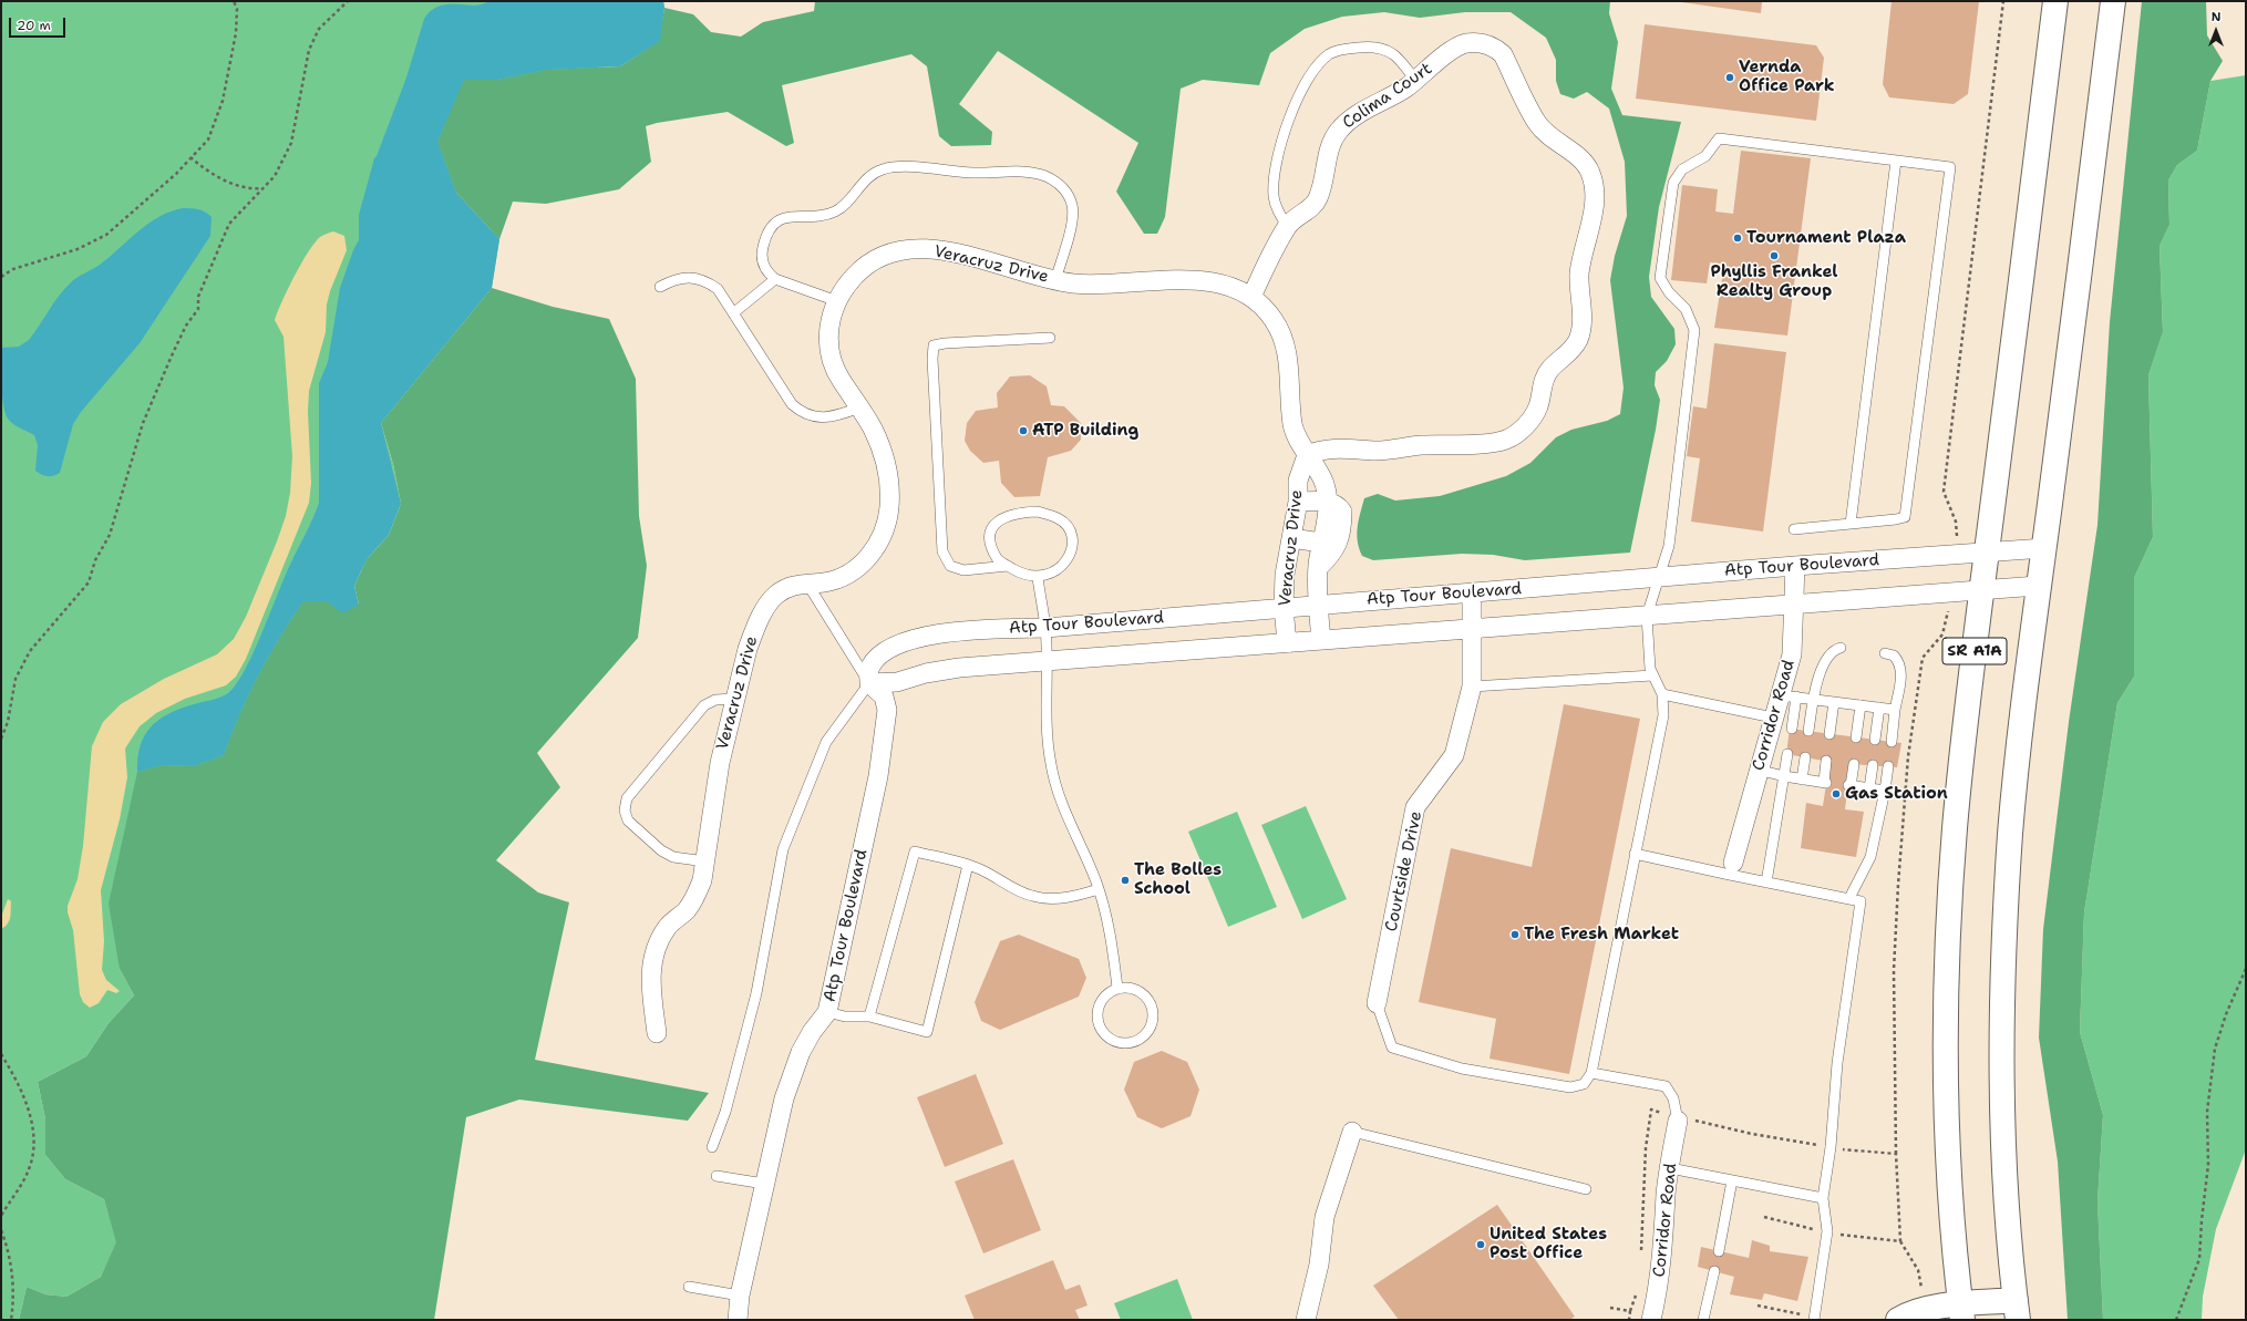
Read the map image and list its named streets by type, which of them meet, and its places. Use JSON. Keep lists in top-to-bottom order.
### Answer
{
  "streets": {
    "main road": ["SR A1A"],
    "street": [
      "Colima Court",
      "Veracruz Drive",
      "Atp Tour Boulevard",
      "Corridor Road",
      "Courtside Drive"
    ]
  },
  "crossings": [
    ["Colima Court", "Veracruz Drive"],
    ["Veracruz Drive", "Atp Tour Boulevard"],
    ["Atp Tour Boulevard", "SR A1A"],
    ["Atp Tour Boulevard", "Corridor Road"],
    ["Atp Tour Boulevard", "Courtside Drive"]
  ],
  "places": [
    "Vernda Office Park",
    "Tournament Plaza",
    "Phyllis Frankel Realty Group",
    "ATP Building",
    "Gas Station",
    "The Bolles School",
    "The Fresh Market",
    "United States Post Office"
  ],
  "scale_bar": "20 m",
  "north": "top"
}
